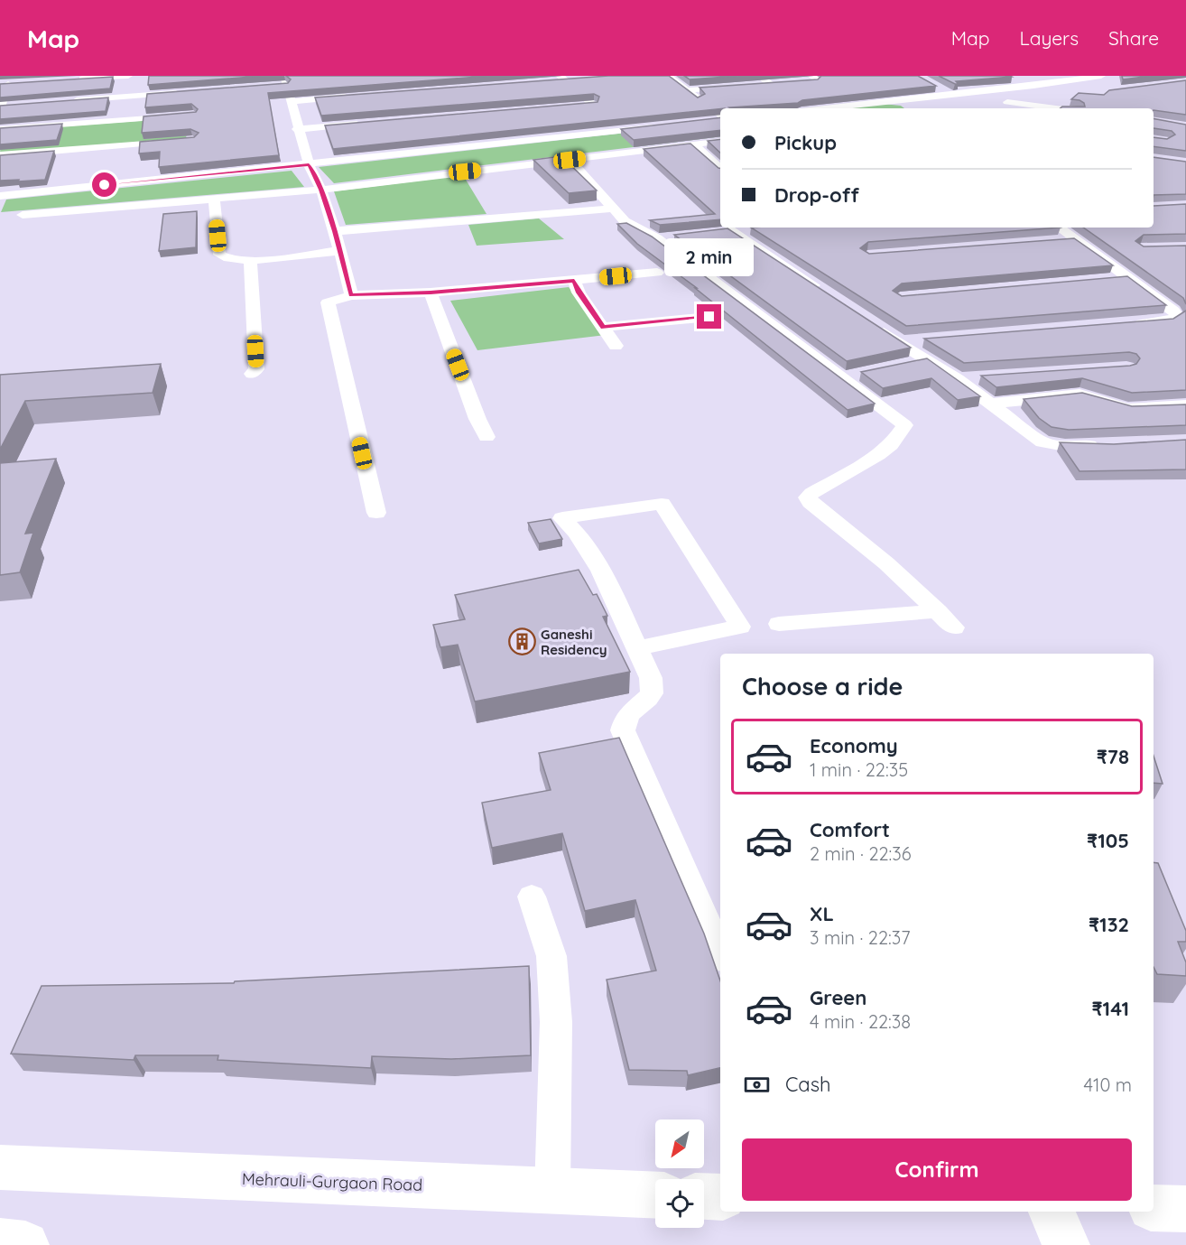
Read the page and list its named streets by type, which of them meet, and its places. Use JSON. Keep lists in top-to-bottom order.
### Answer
{
  "streets": {
    "main road": ["Mehrauli-Gurgaon Road"]
  },
  "places": {
    "building": ["Ganeshi Residency"]
  },
  "north": "bottom left",
  "page": {
    "header": "Map",
    "nav": ["Map", "Layers", "Share"],
    "banner": ["Pickup", "Drop-off"],
    "bubble": "2 min",
    "heading": "Choose a ride",
    "list": [
      {
        "name": "Economy",
        "note": "1 min · 22:35",
        "value": "₹78"
      },
      {
        "name": "Comfort",
        "note": "2 min · 22:36",
        "value": "₹105"
      },
      {
        "name": "XL",
        "note": "3 min · 22:37",
        "value": "₹132"
      },
      {
        "name": "Green",
        "note": "4 min · 22:38",
        "value": "₹141"
      }
    ],
    "pay": ["Cash", "410 m"],
    "buttons": "Confirm"
  }
}
